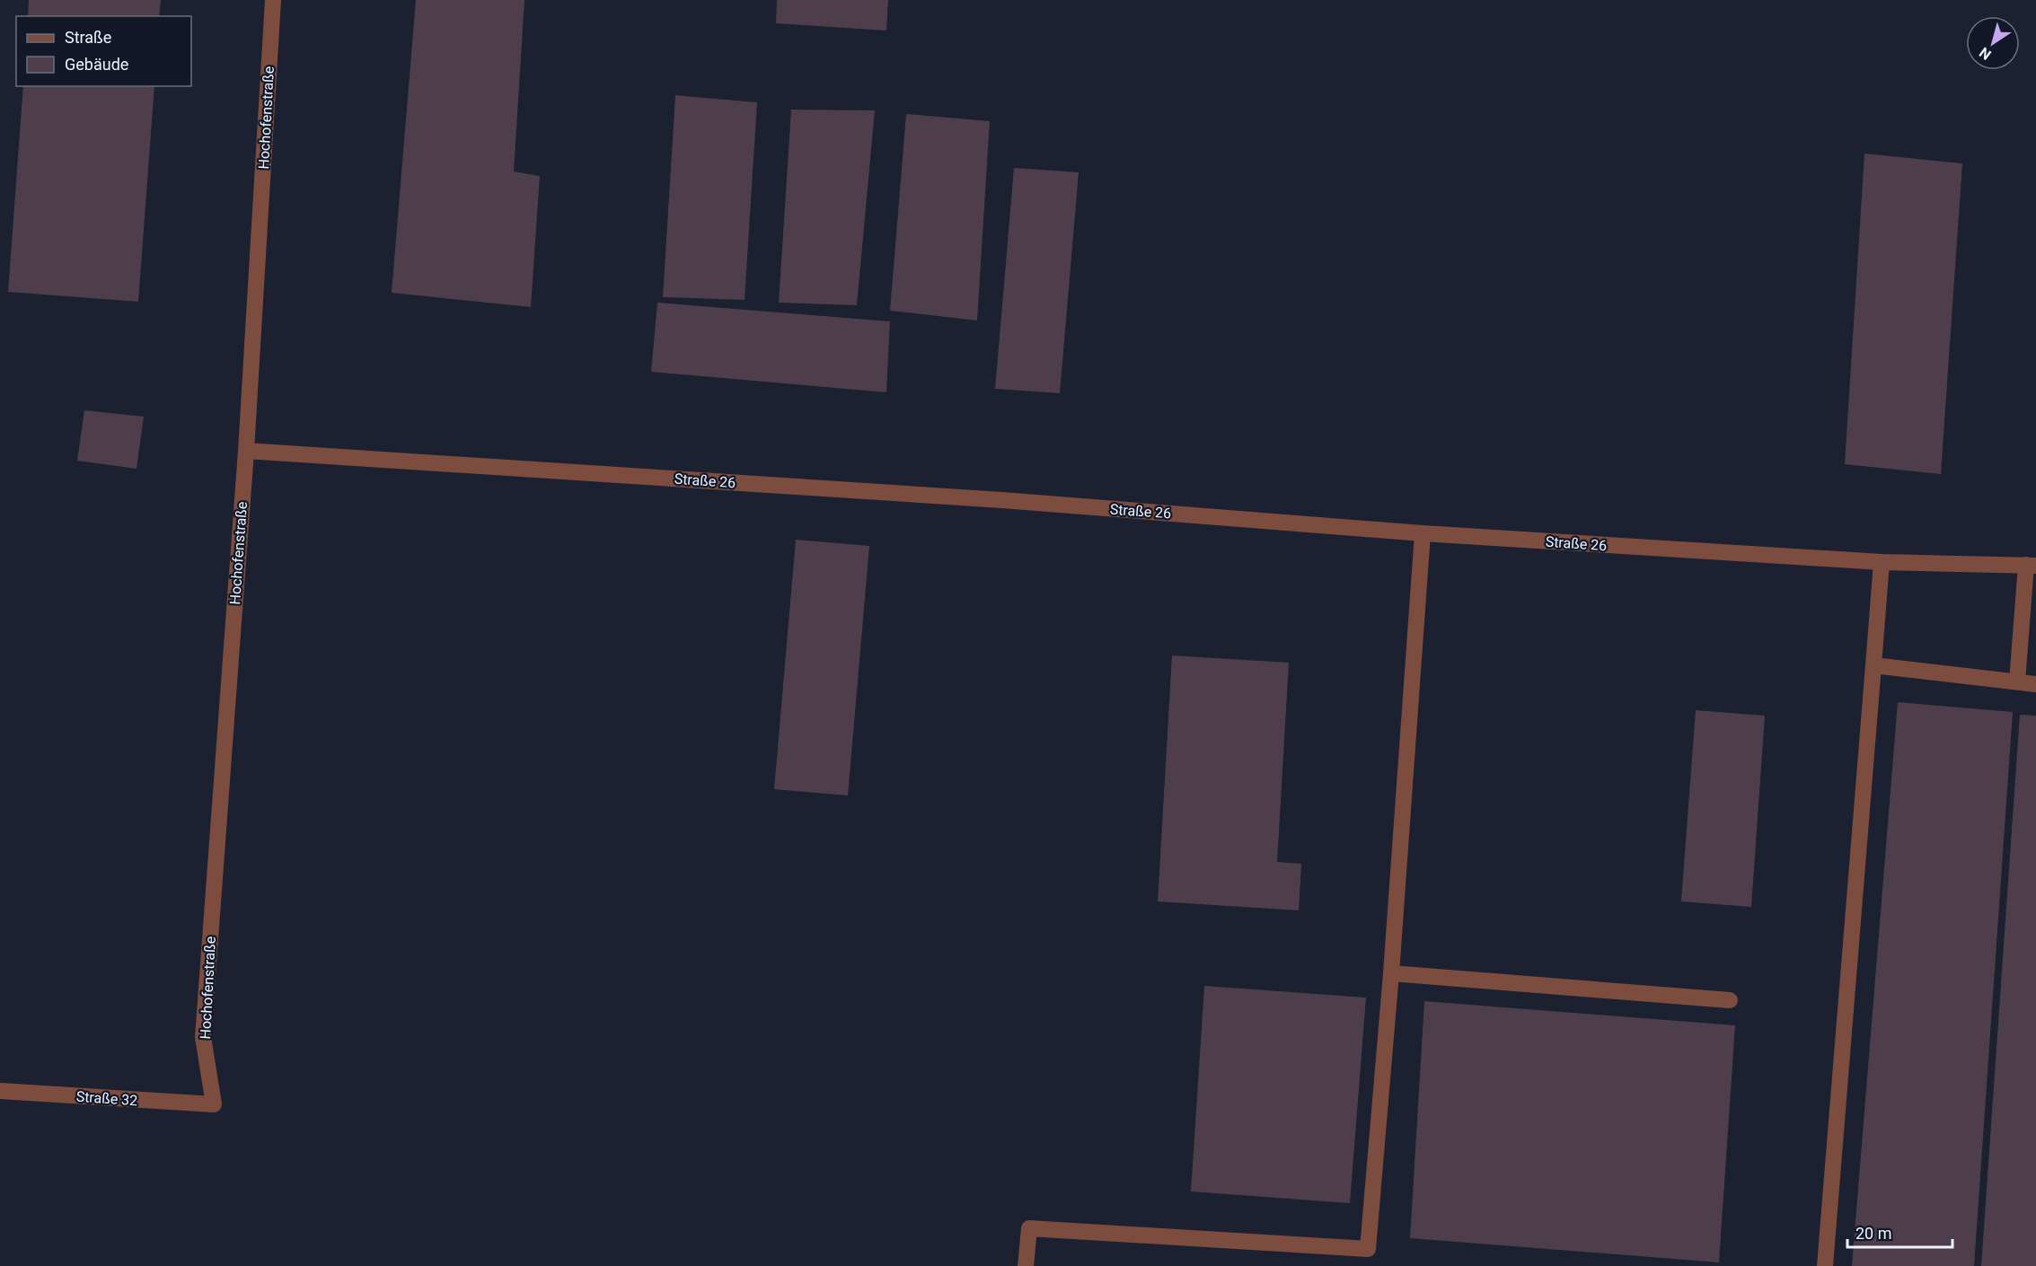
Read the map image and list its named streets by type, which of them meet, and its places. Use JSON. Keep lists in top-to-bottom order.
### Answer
{
  "streets": {
    "street": ["Hochofenstraße", "Straße 26", "Straße 32"]
  },
  "crossings": [
    ["Hochofenstraße", "Straße 26"],
    ["Hochofenstraße", "Straße 32"]
  ],
  "legend": ["Straße", "Gebäude"],
  "scale_bar": "20 m",
  "north": "bottom left"
}
